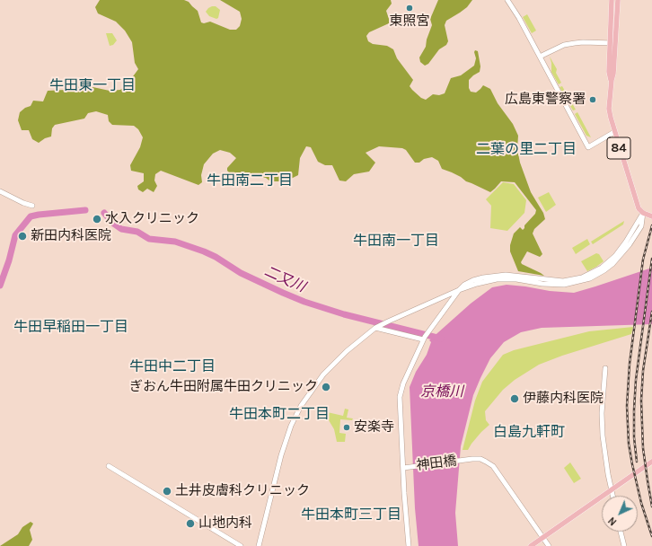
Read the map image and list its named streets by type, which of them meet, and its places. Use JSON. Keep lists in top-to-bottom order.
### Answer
{
  "streets": {
    "main road": ["84"],
    "street": ["神田橋"]
  },
  "districts": [
    "牛田東一丁目",
    "二葉の里二丁目",
    "牛田南二丁目",
    "牛田南一丁目",
    "牛田早稲田一丁目",
    "牛田中二丁目",
    "牛田本町二丁目",
    "白島九軒町",
    "牛田本町三丁目"
  ],
  "water": ["二又川", "京橋川"],
  "places": [
    "東照宮",
    "広島東警察署",
    "水入クリニック",
    "新田内科医院",
    "ぎおん牛田附属牛田クリニック",
    "伊藤内科医院",
    "安楽寺",
    "土井皮膚科クリニック",
    "山地内科"
  ],
  "north": "bottom left"
}
